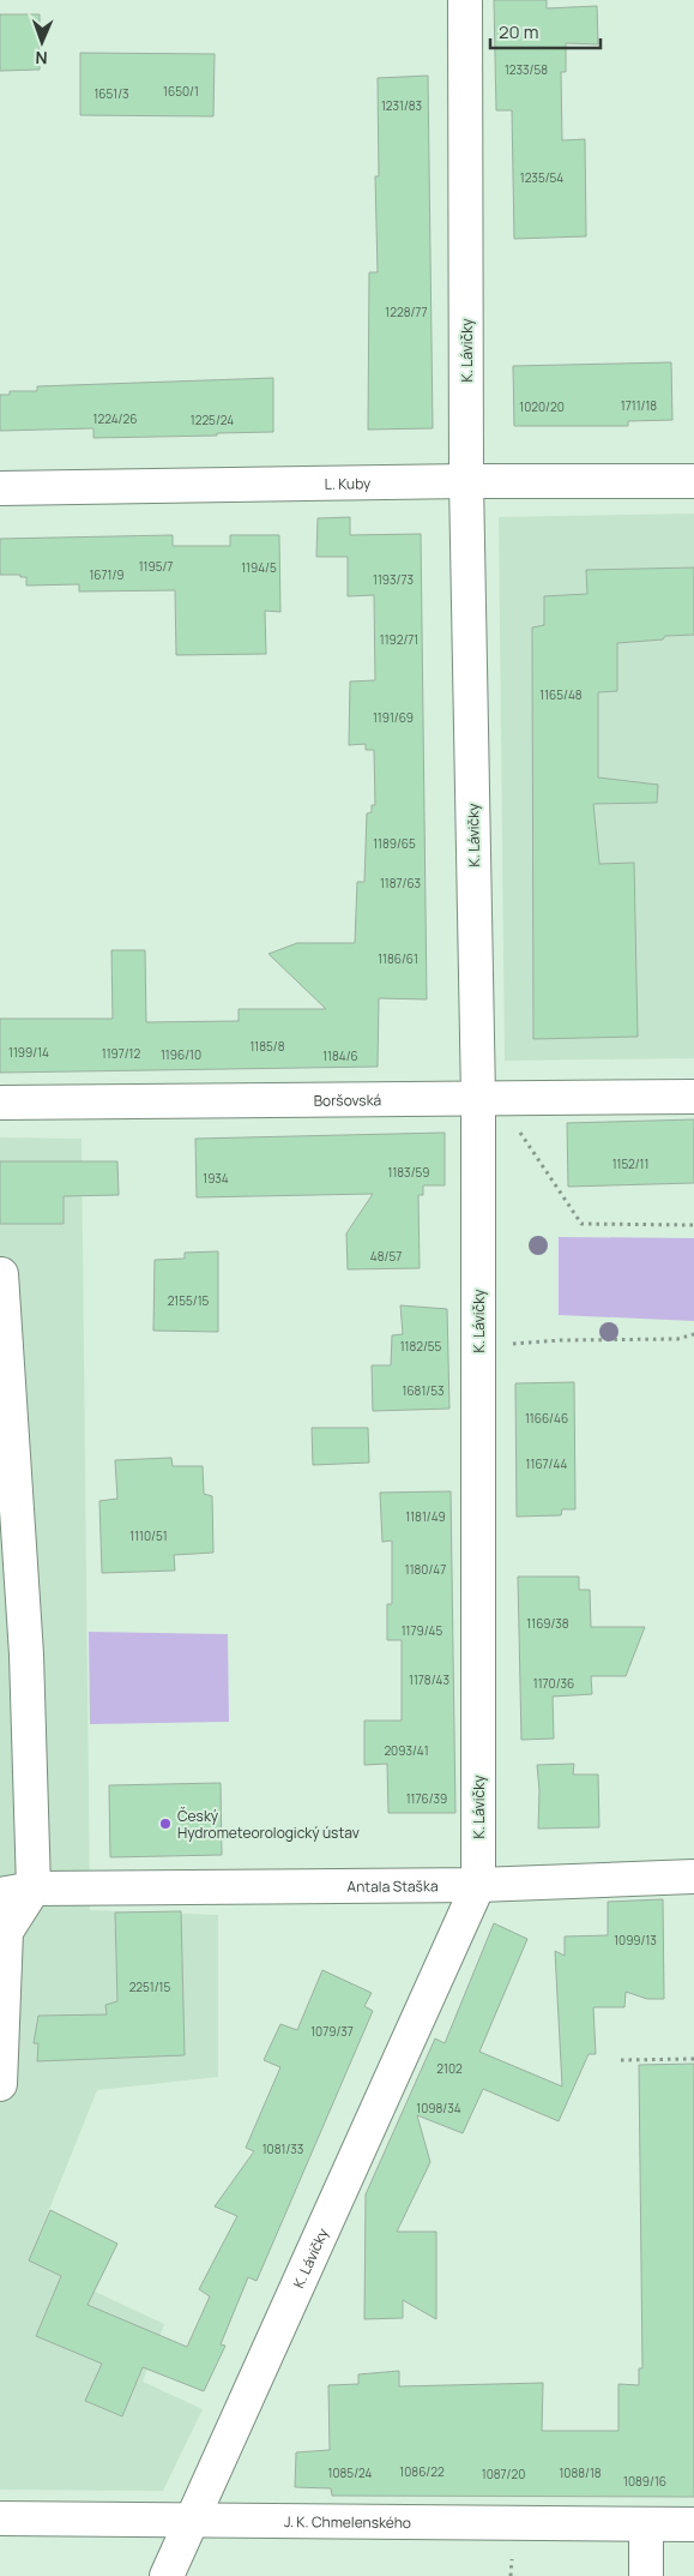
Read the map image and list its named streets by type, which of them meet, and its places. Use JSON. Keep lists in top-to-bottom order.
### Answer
{
  "streets": {
    "street": [
      "K. Lávičky",
      "L. Kuby",
      "Boršovská",
      "Antala Staška",
      "J. K. Chmelenského"
    ]
  },
  "crossings": [
    ["K. Lávičky", "L. Kuby"],
    ["K. Lávičky", "Boršovská"],
    ["K. Lávičky", "Antala Staška"],
    ["K. Lávičky", "J. K. Chmelenského"]
  ],
  "places": ["Český Hydrometeorologický ústav"],
  "house_numbers": [
    "1233/58",
    "1650/1",
    "1651/3",
    "1231/83",
    "1235/54",
    "1228/77",
    "1711/18",
    "1020/20",
    "1224/26",
    "1225/24",
    "1195/7",
    "1194/5",
    "1671/9",
    "1193/73",
    "1192/71",
    "1165/48",
    "1191/69",
    "1189/65",
    "1187/63",
    "1186/61",
    "1185/8",
    "1199/14",
    "1197/12",
    "1196/10",
    "1184/6",
    "1152/11",
    "1183/59",
    "1934",
    "48/57",
    "2155/15",
    "1182/55",
    "1681/53",
    "1166/46",
    "1167/44",
    "1181/49",
    "1110/51",
    "1180/47",
    "1169/38",
    "1179/45",
    "1178/43",
    "1170/36",
    "2093/41",
    "1176/39",
    "1099/13",
    "2251/15",
    "1079/37",
    "2102",
    "1098/34",
    "1081/33",
    "1086/22",
    "1085/24",
    "1088/18",
    "1087/20",
    "1089/16"
  ],
  "scale_bar": "20 m",
  "north": "bottom"
}
